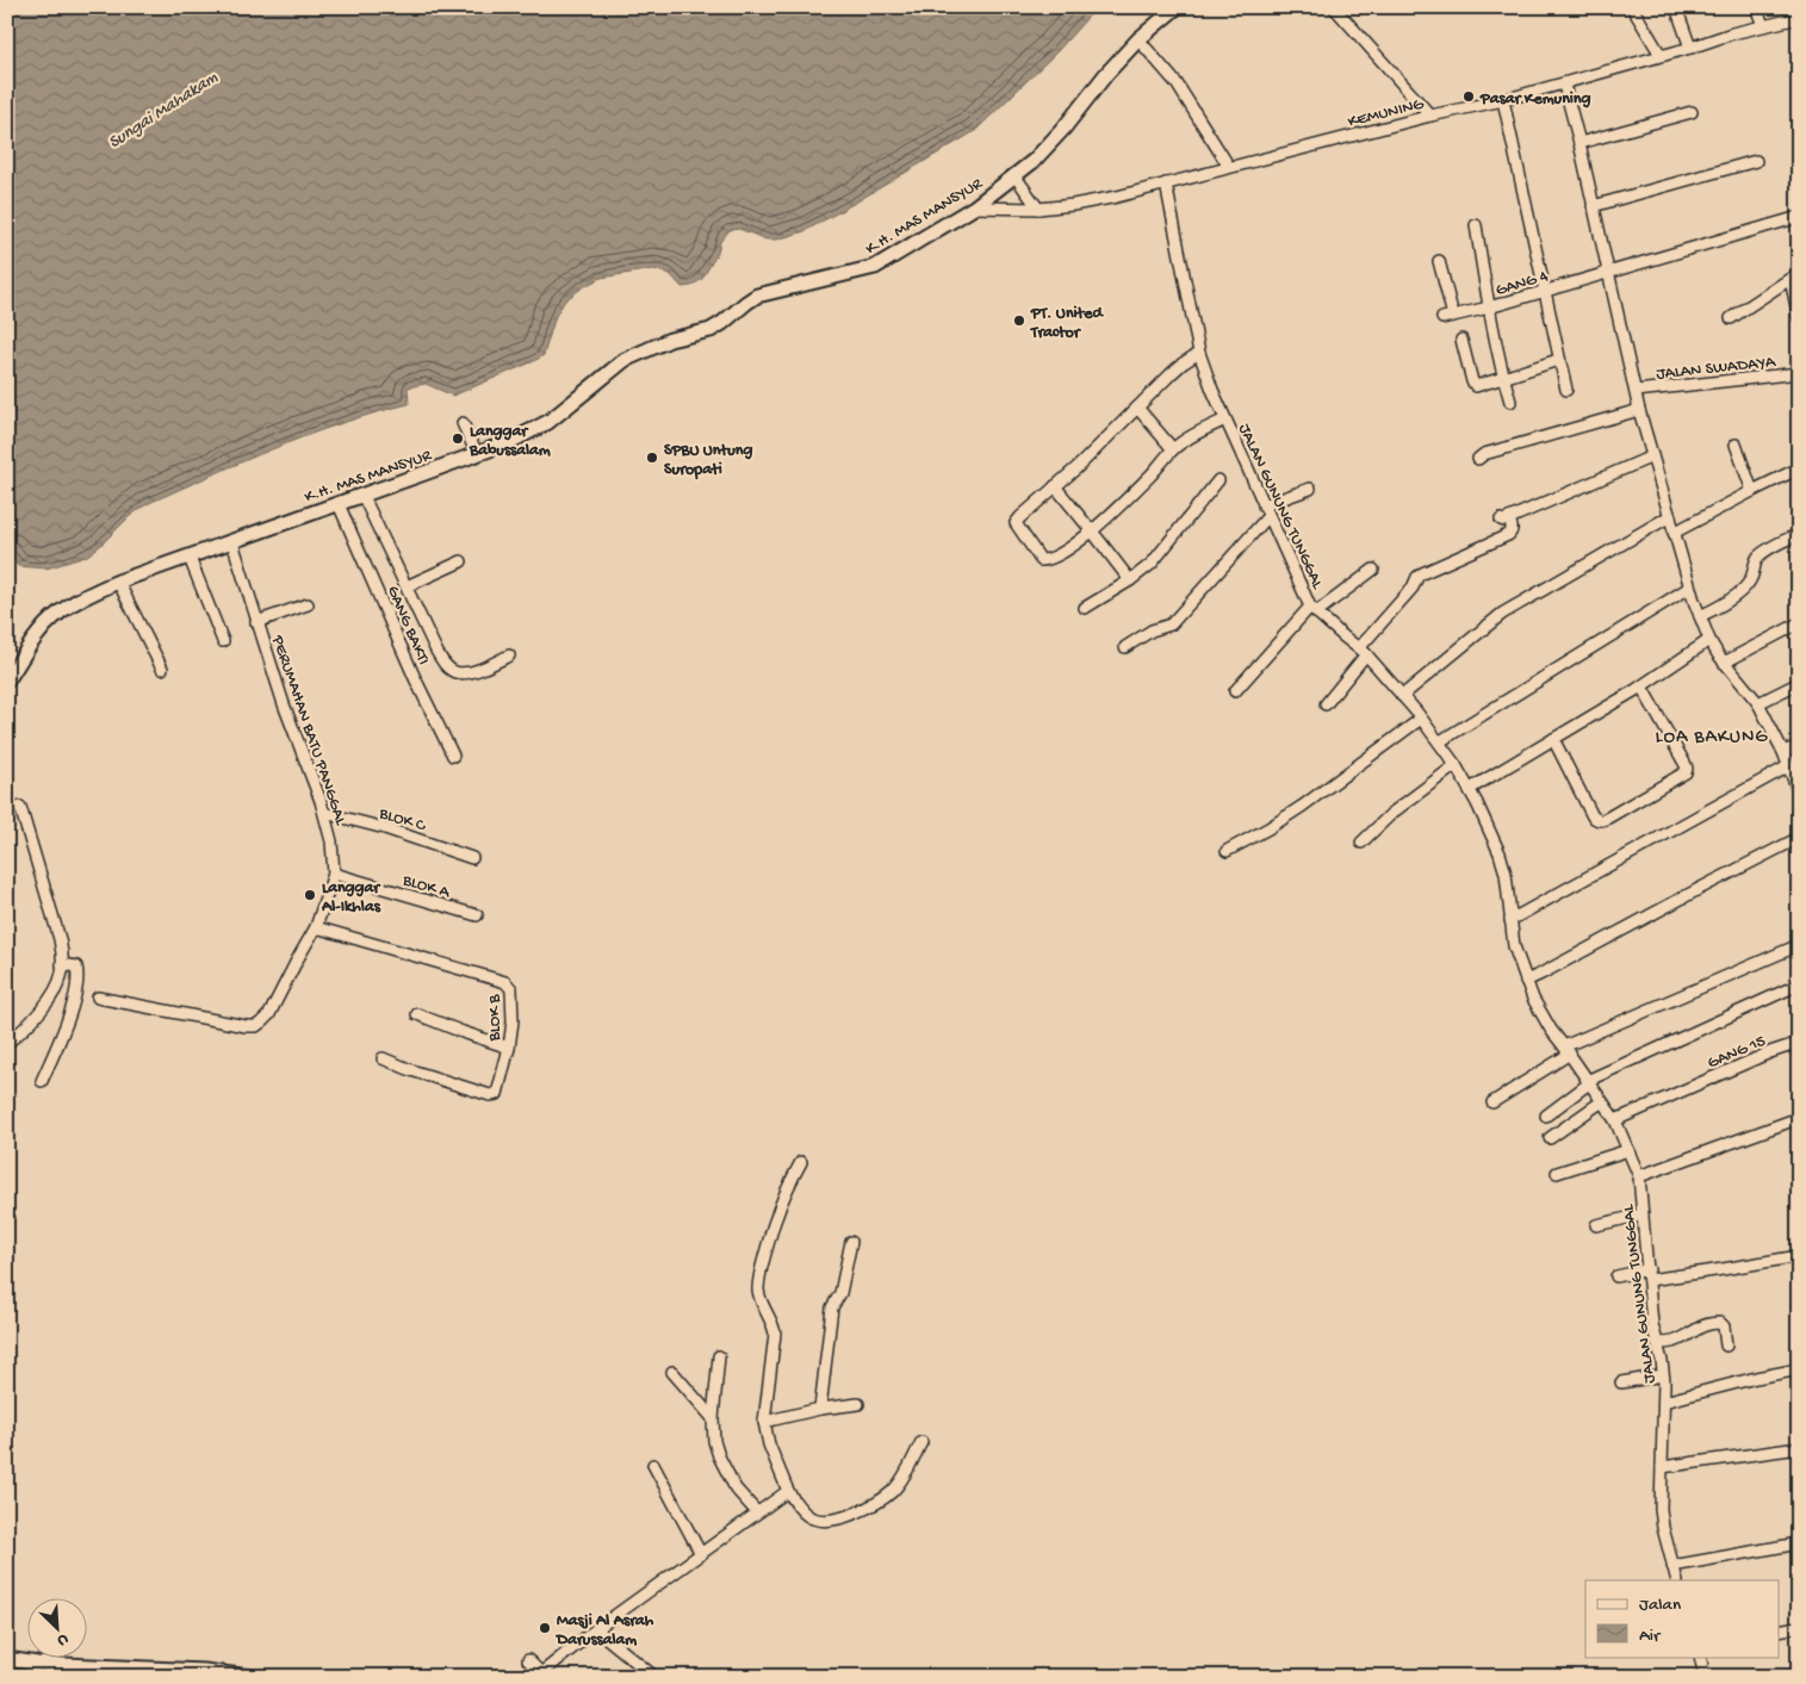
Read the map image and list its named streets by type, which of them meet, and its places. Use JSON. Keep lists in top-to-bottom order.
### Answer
{
  "streets": {
    "main road": ["K.H. MAS MANSYUR"],
    "street": [
      "KEMUNING",
      "GANG 4",
      "JALAN SWADAYA",
      "JALAN GUNUNG TUNGGAL",
      "GANG BAKTI",
      "PERUMAHAN BATU PANGGAL",
      "BLOK C",
      "BLOK A",
      "BLOK B",
      "GANG 15"
    ]
  },
  "crossings": [
    ["KEMUNING", "K.H. MAS MANSYUR"],
    ["KEMUNING", "JALAN GUNUNG TUNGGAL"],
    ["K.H. MAS MANSYUR", "GANG BAKTI"],
    ["K.H. MAS MANSYUR", "PERUMAHAN BATU PANGGAL"],
    ["JALAN GUNUNG TUNGGAL", "GANG 15"],
    ["PERUMAHAN BATU PANGGAL", "BLOK C"],
    ["PERUMAHAN BATU PANGGAL", "BLOK A"],
    ["PERUMAHAN BATU PANGGAL", "BLOK B"]
  ],
  "districts": ["LOA BAKUNG"],
  "water": ["Sungai Mahakam"],
  "places": [
    "Pasar Kemuning",
    "PT. United Tractor",
    "Langgar Babussalam",
    "SPBU Untung Suropati",
    "Langgar Al-Ikhlas",
    "Masji Al Asrah Darussalam"
  ],
  "legend": ["Jalan", "Air"],
  "north": "bottom right"
}
